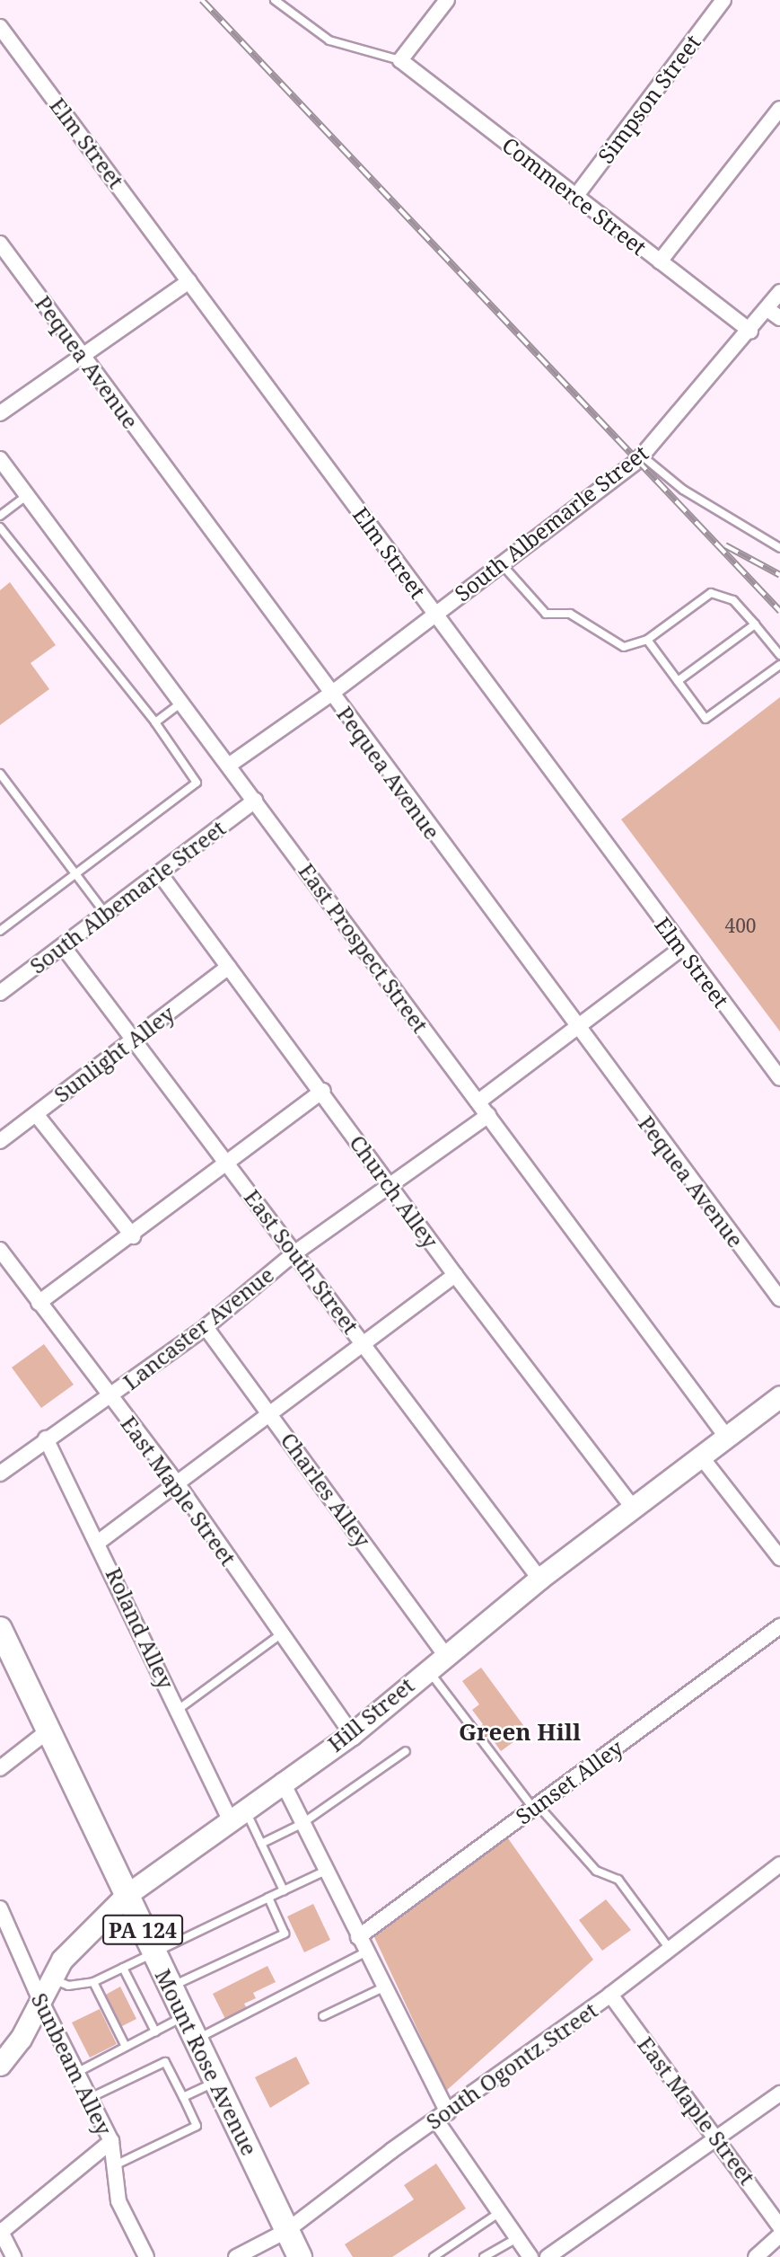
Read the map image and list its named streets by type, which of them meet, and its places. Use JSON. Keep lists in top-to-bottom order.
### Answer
{
  "streets": {
    "main road": ["Hill Street", "PA 124", "Mount Rose Avenue"],
    "street": [
      "Simpson Street",
      "Elm Street",
      "Commerce Street",
      "Pequea Avenue",
      "South Albemarle Street",
      "East Prospect Street",
      "Sunlight Alley",
      "Church Alley",
      "East South Street",
      "Lancaster Avenue",
      "Charles Alley",
      "East Maple Street",
      "Roland Alley",
      "Sunset Alley",
      "Sunbeam Alley",
      "South Ogontz Street"
    ]
  },
  "crossings": [
    ["Simpson Street", "Commerce Street"],
    ["Elm Street", "South Albemarle Street"],
    ["Commerce Street", "South Albemarle Street"],
    ["Pequea Avenue", "South Albemarle Street"],
    ["South Albemarle Street", "East Prospect Street"],
    ["South Albemarle Street", "Church Alley"],
    ["South Albemarle Street", "East South Street"],
    ["East Prospect Street", "Lancaster Avenue"],
    ["East Prospect Street", "Hill Street"],
    ["Sunlight Alley", "Church Alley"],
    ["Sunlight Alley", "East South Street"],
    ["Church Alley", "Lancaster Avenue"],
    ["Church Alley", "Hill Street"],
    ["East South Street", "Lancaster Avenue"],
    ["East South Street", "Hill Street"],
    ["Lancaster Avenue", "Charles Alley"],
    ["Lancaster Avenue", "East Maple Street"],
    ["Lancaster Avenue", "Roland Alley"],
    ["Charles Alley", "Hill Street"],
    ["East Maple Street", "Hill Street"],
    ["East Maple Street", "South Ogontz Street"],
    ["Roland Alley", "Hill Street"],
    ["Hill Street", "Mount Rose Avenue"],
    ["Hill Street", "Sunbeam Alley"],
    ["Mount Rose Avenue", "South Ogontz Street"]
  ],
  "districts": ["Green Hill"],
  "house_numbers": ["400"]
}
